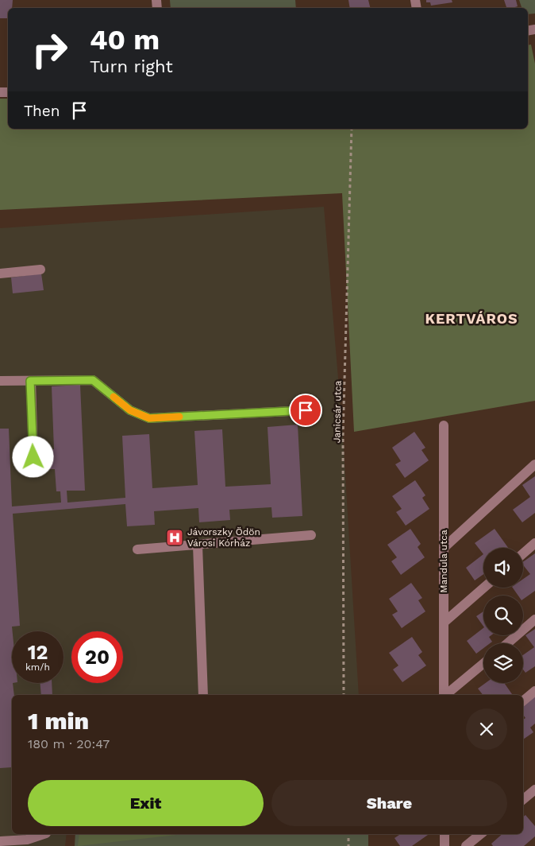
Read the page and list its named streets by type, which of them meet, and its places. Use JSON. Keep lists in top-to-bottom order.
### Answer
{
  "streets": {
    "street": ["Mandula utca"],
    "path": ["Janicsár utca"]
  },
  "districts": ["KERTVÁROS"],
  "places": {
    "hospital": ["Jávorszky Ödön Városi Kórház"]
  },
  "page": {
    "turn": ["40 m", "Turn right"],
    "then": "Then",
    "speed": "12 km/h",
    "limit": "20",
    "heading": ["1 min", "180 m · 20:47"],
    "buttons": ["Exit", "Share"]
  }
}
